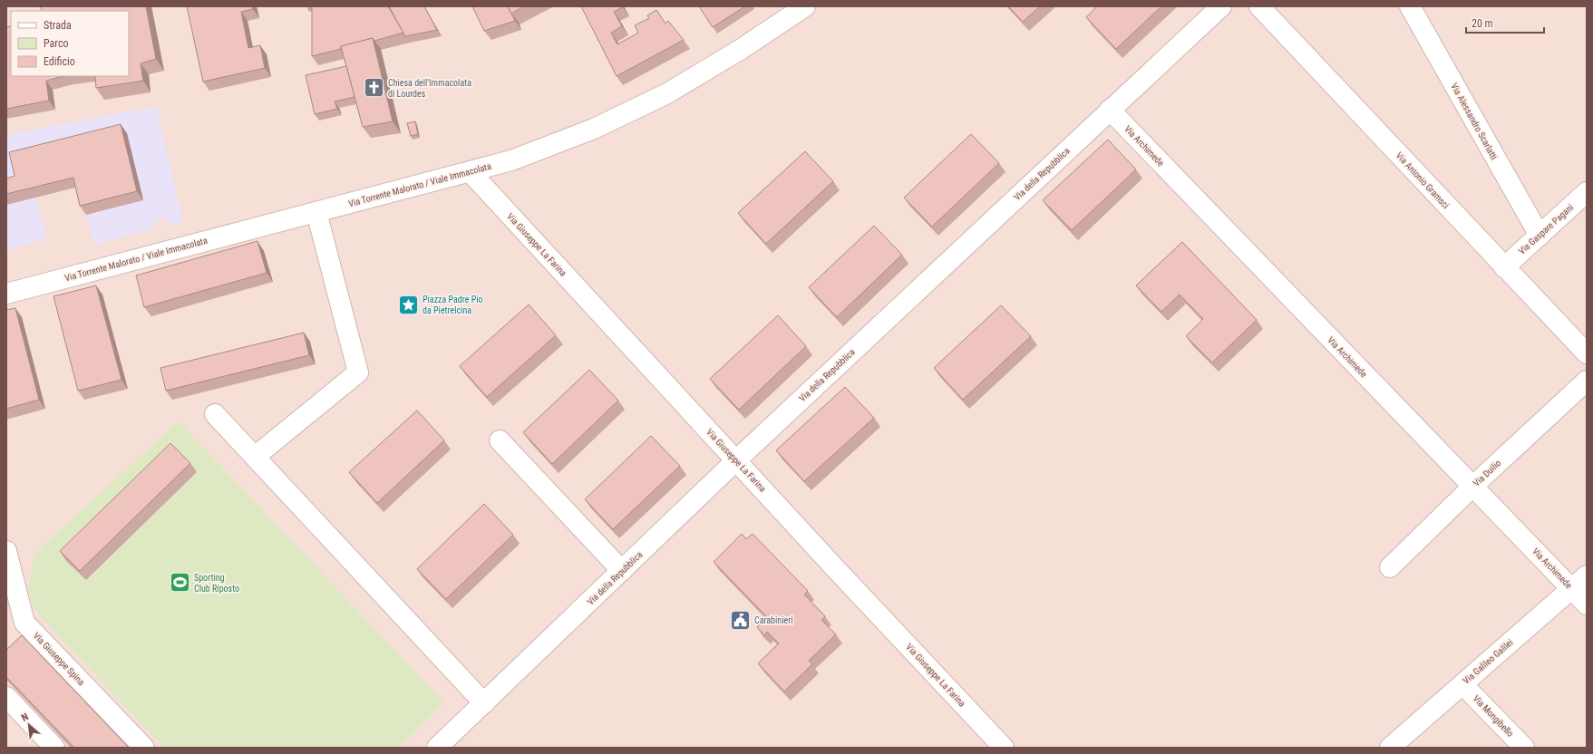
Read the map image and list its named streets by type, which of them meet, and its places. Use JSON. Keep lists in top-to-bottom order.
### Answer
{
  "streets": {
    "street": [
      "Via Alessandro Scarlatti",
      "Via Archimede",
      "Via della Repubblica",
      "Via Antonio Gramsci",
      "Via Torrente Malorato / Viale Immacolata",
      "Via Gaspare Pagani",
      "Via Giuseppe La Farina",
      "Via Duilio",
      "Via Giuseppe Spina",
      "Via Galileo Galilei",
      "Via Mongibello"
    ]
  },
  "crossings": [
    ["Via Alessandro Scarlatti", "Via Gaspare Pagani"],
    ["Via Archimede", "Via della Repubblica"],
    ["Via Archimede", "Via Duilio"],
    ["Via Archimede", "Via Galileo Galilei"],
    ["Via della Repubblica", "Via Giuseppe La Farina"],
    ["Via Antonio Gramsci", "Via Gaspare Pagani"],
    ["Via Torrente Malorato / Viale Immacolata", "Via Giuseppe La Farina"],
    ["Via Galileo Galilei", "Via Mongibello"]
  ],
  "places": {
    "church": ["Chiesa dell'Immacolata di Lourdes"],
    "place": ["Piazza Padre Pio da Pietrelcina"],
    "sports": ["Sporting Club Riposto"],
    "public building": ["Carabinieri"]
  },
  "legend": ["Strada", "Parco", "Edificio"],
  "scale_bar": "20 m",
  "north": "top left"
}
